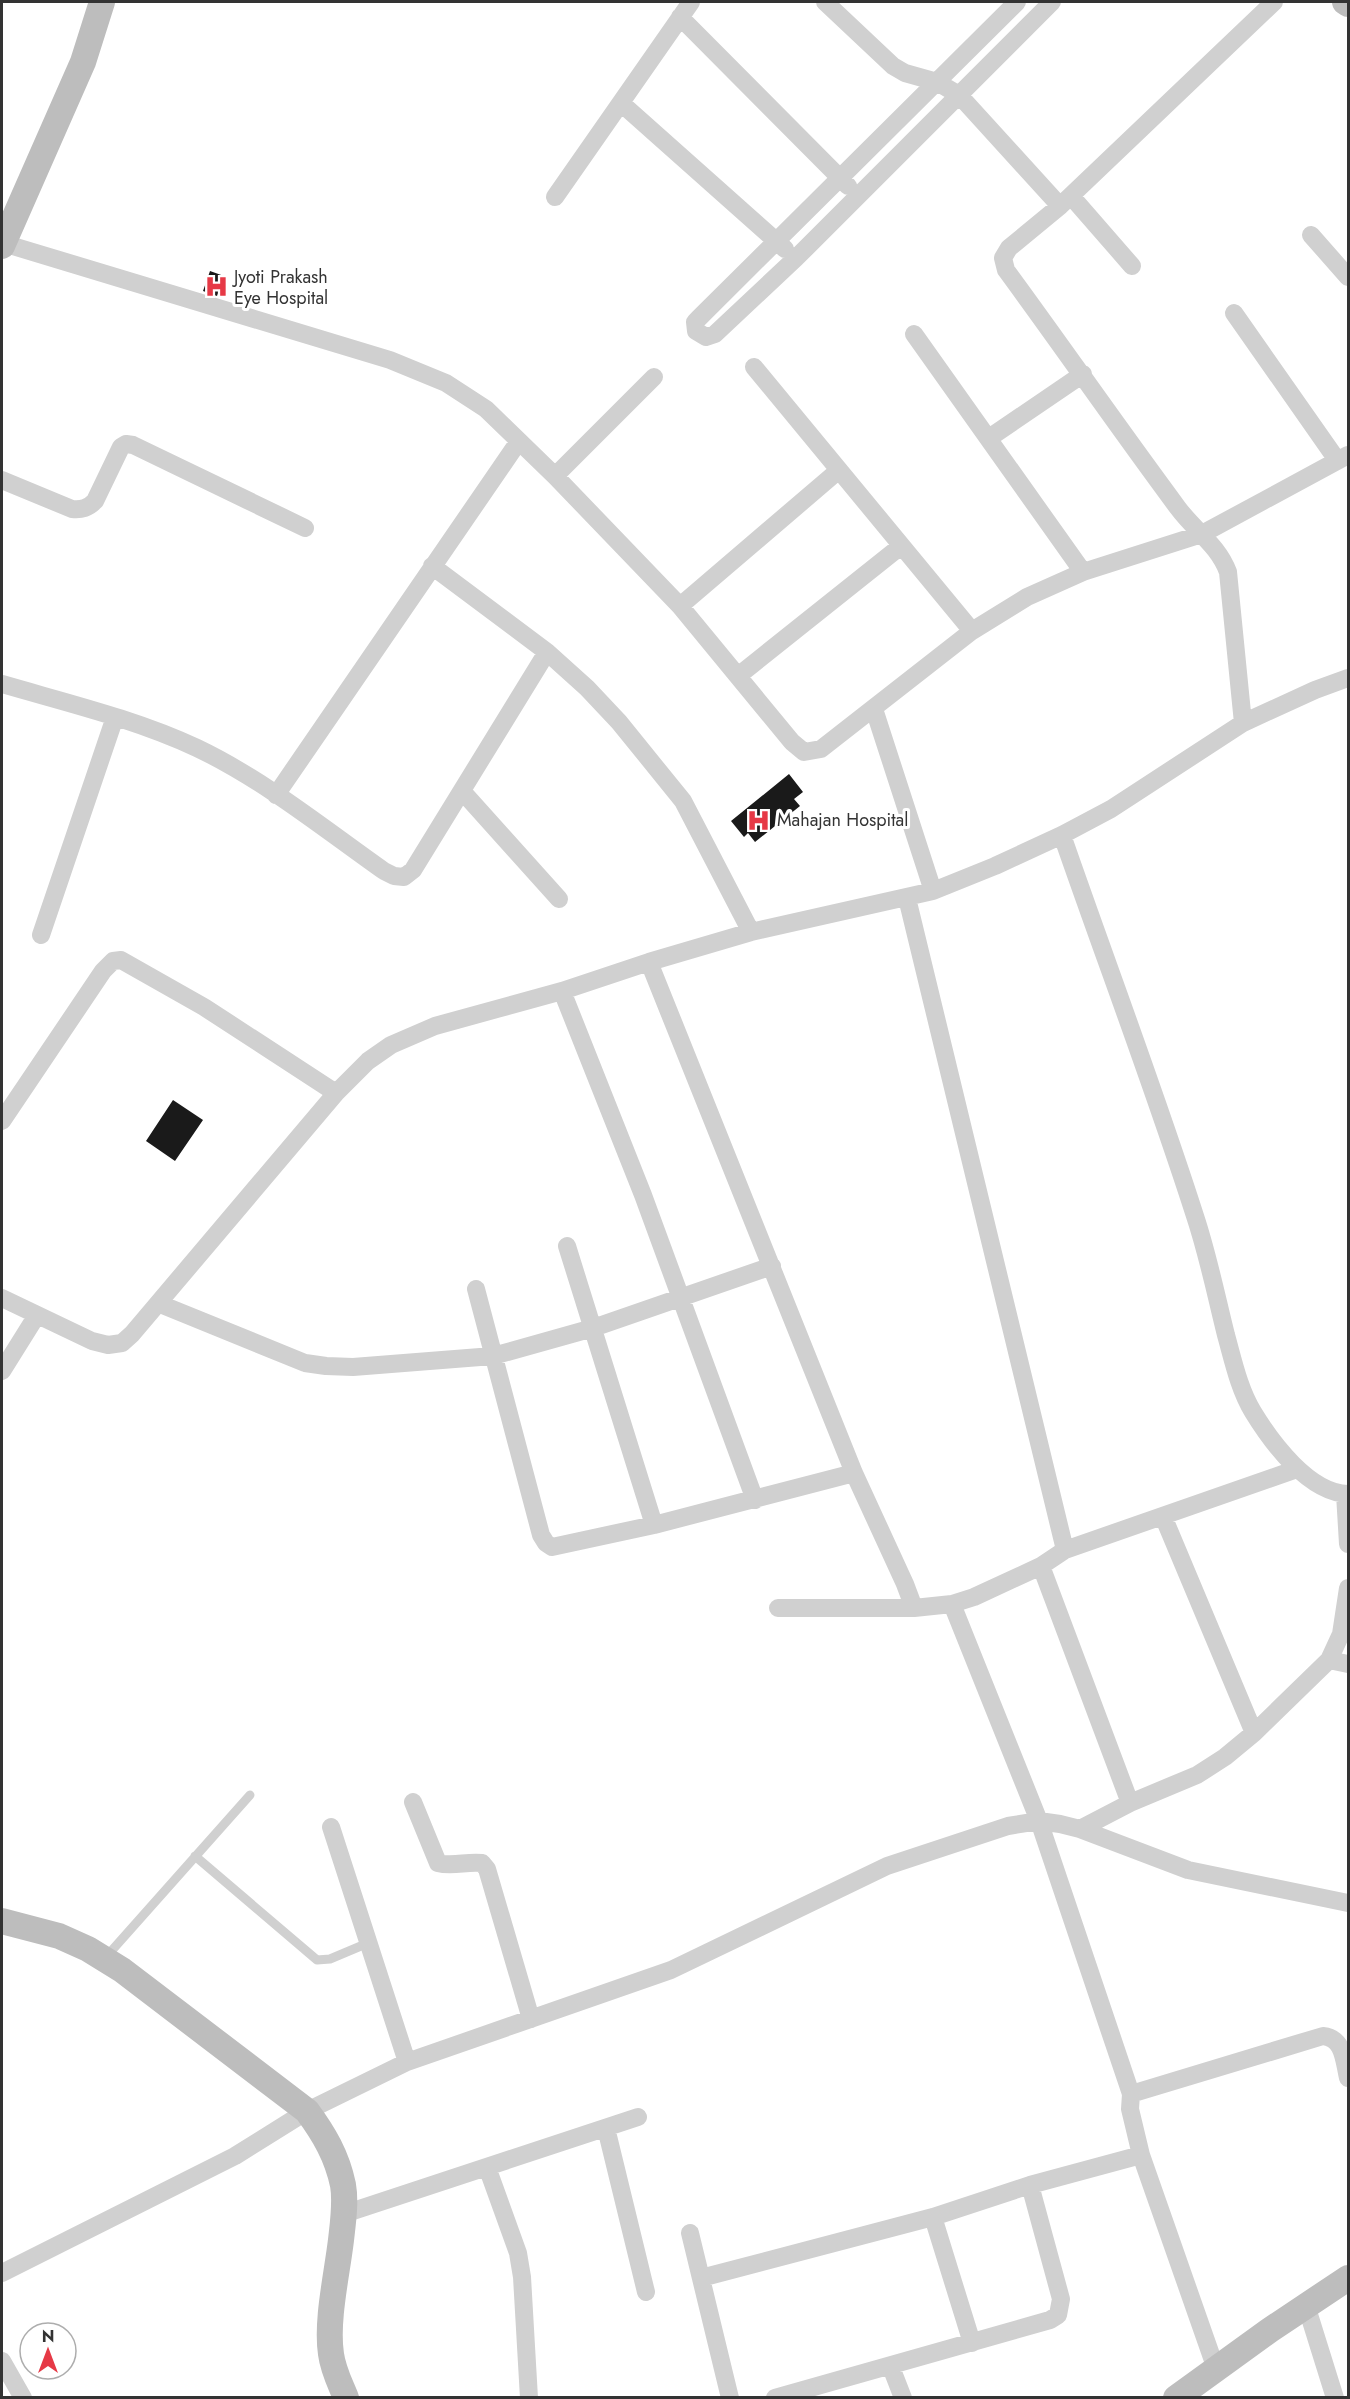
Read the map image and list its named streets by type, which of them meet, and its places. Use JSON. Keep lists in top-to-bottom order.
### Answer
{
  "places": {
    "hospital": ["Jyoti Prakash Eye Hospital", "Mahajan Hospital"]
  },
  "north": "top"
}
